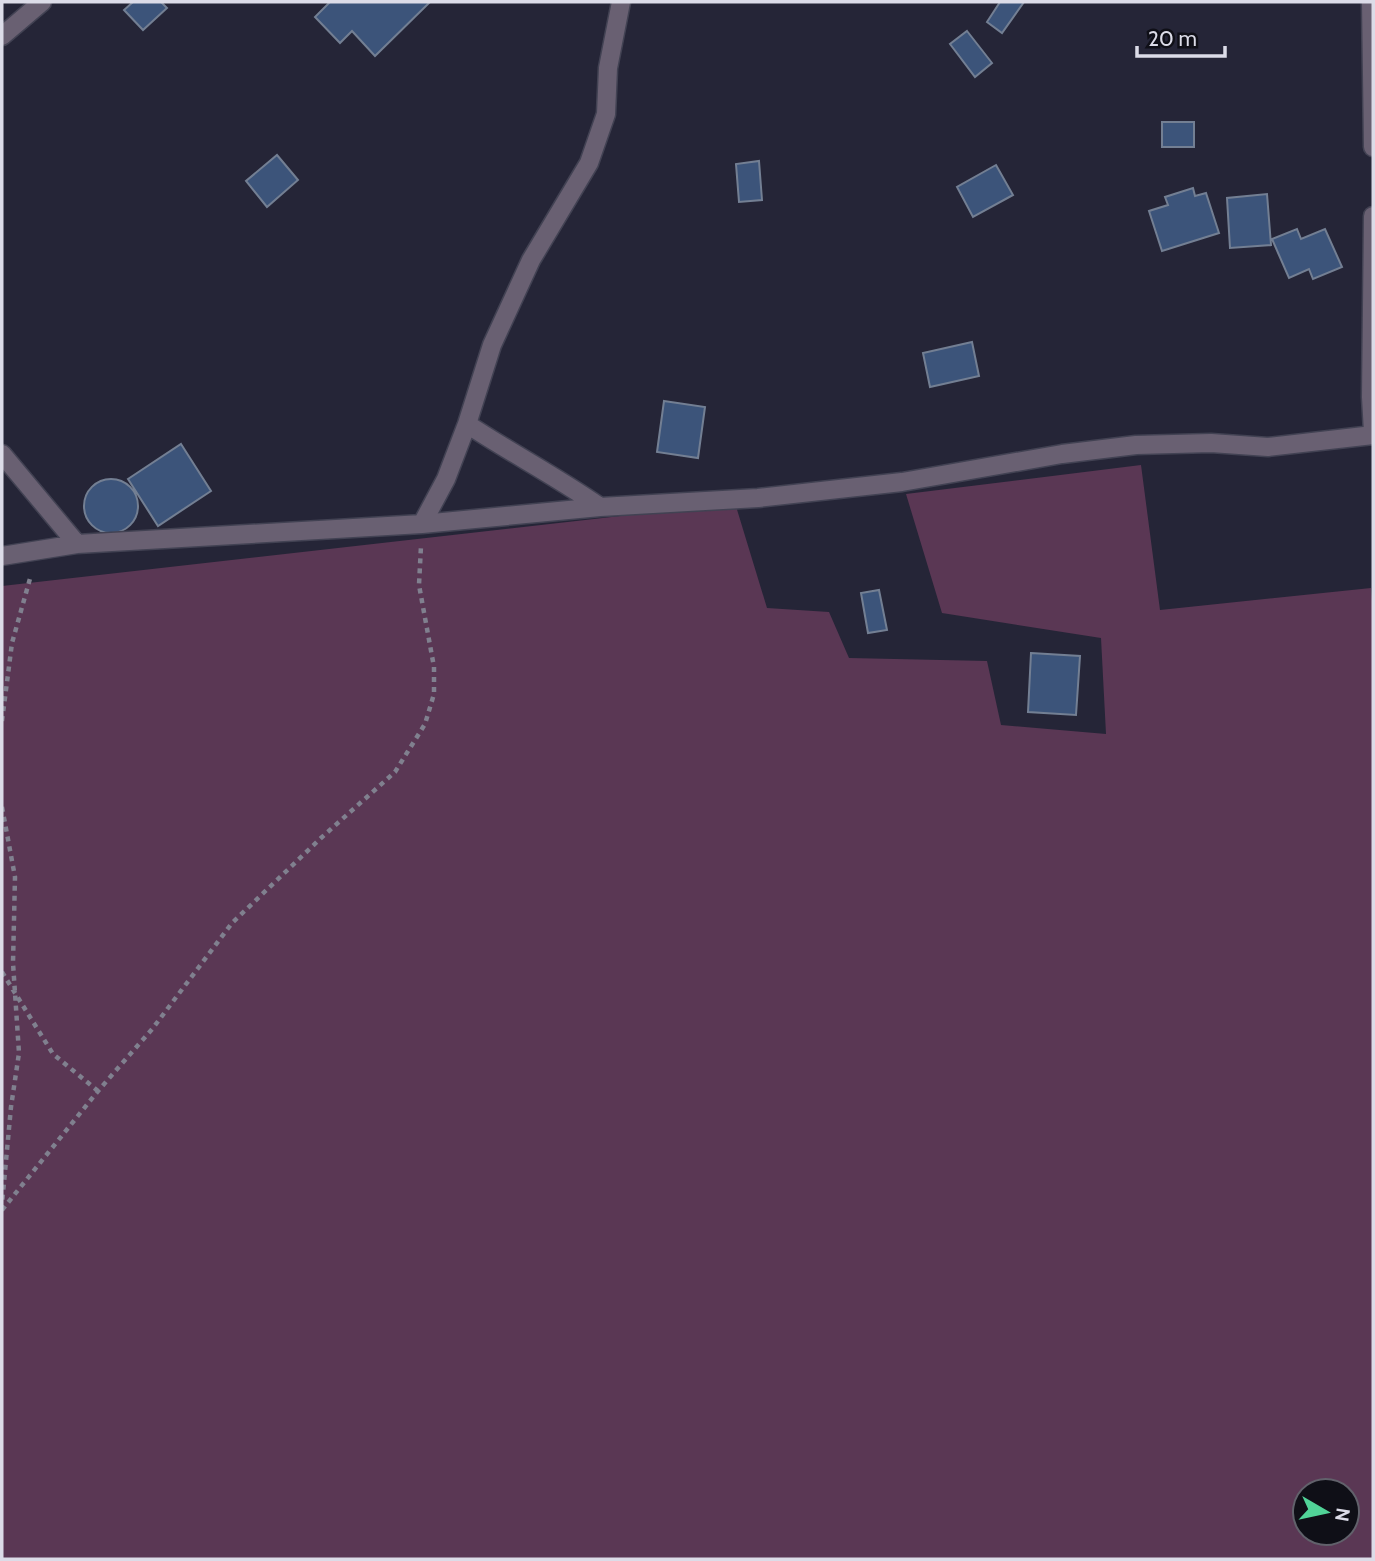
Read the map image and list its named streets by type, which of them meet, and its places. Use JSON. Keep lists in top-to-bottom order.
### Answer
{
  "scale_bar": "20 m",
  "north": "right"
}
